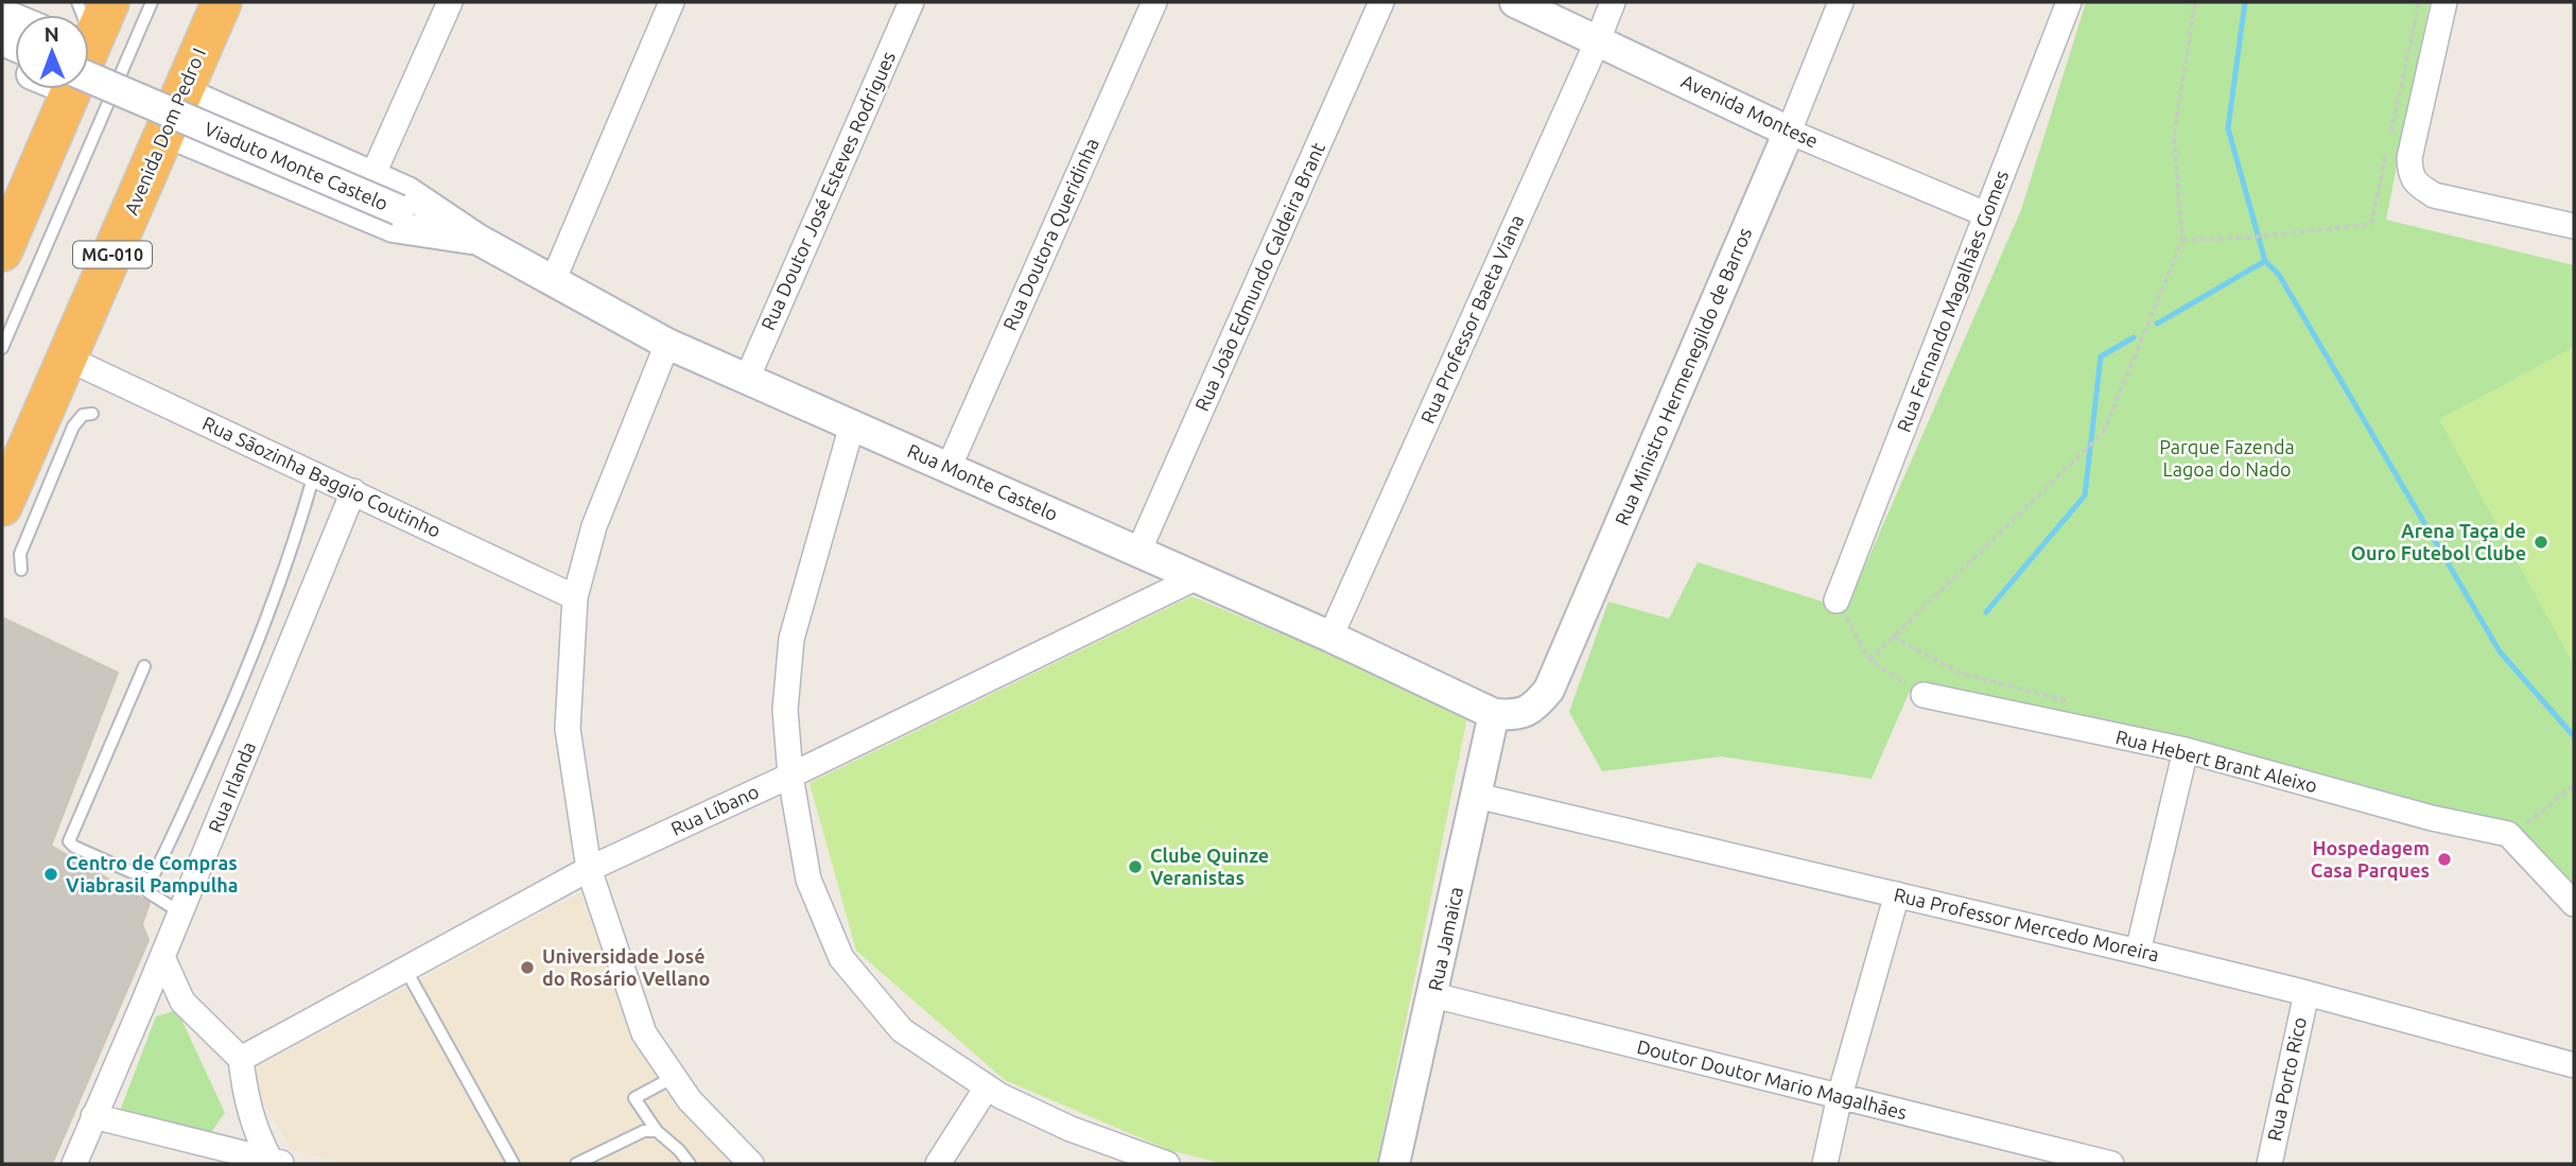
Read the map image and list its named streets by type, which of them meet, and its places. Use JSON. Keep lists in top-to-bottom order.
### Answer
{
  "streets": {
    "highway": ["Avenida Dom Pedro I", "MG-010"],
    "street": [
      "Avenida Montese",
      "Viaduto Monte Castelo",
      "Rua Doutor José Esteves Rodrigues",
      "Rua Doutora Queridinha",
      "Rua João Edmundo Caldeira Brant",
      "Rua Fernando Magalhães Gomes",
      "Rua Professor Baeta Viana",
      "Rua Ministro Hermenegildo de Barros",
      "Rua Sãozinha Baggio Coutinho",
      "Rua Monte Castelo",
      "Rua Hebert Brant Aleixo",
      "Rua Irlanda",
      "Rua Líbano",
      "Rua Professor Mercedo Moreira",
      "Rua Jamaica",
      "Rua Porto Rico",
      "Doutor Doutor Mario Magalhães"
    ]
  },
  "crossings": [
    ["Avenida Montese", "Rua Fernando Magalhães Gomes"],
    ["Avenida Montese", "Rua Professor Baeta Viana"],
    ["Avenida Montese", "Rua Ministro Hermenegildo de Barros"],
    ["Avenida Dom Pedro I", "Rua Sãozinha Baggio Coutinho"],
    ["Avenida Dom Pedro I", "Rua Monte Castelo"],
    ["Viaduto Monte Castelo", "Rua Monte Castelo"],
    ["Rua Doutor José Esteves Rodrigues", "Rua Monte Castelo"],
    ["Rua Doutora Queridinha", "Rua Monte Castelo"],
    ["Rua João Edmundo Caldeira Brant", "Rua Monte Castelo"],
    ["Rua Professor Baeta Viana", "Rua Monte Castelo"],
    ["Rua Ministro Hermenegildo de Barros", "Rua Monte Castelo"],
    ["Rua Ministro Hermenegildo de Barros", "Rua Jamaica"],
    ["Rua Sãozinha Baggio Coutinho", "Rua Irlanda"],
    ["Rua Monte Castelo", "Rua Líbano"],
    ["Rua Monte Castelo", "Rua Jamaica"],
    ["Rua Professor Mercedo Moreira", "Rua Jamaica"],
    ["Rua Professor Mercedo Moreira", "Rua Porto Rico"],
    ["Rua Jamaica", "Doutor Doutor Mario Magalhães"]
  ],
  "parks": ["Parque Fazenda Lagoa do Nado"],
  "places": [
    "Arena Taça de Ouro Futebol Clube",
    "Hospedagem Casa Parques",
    "Clube Quinze Veranistas",
    "Centro de Compras Viabrasil Pampulha",
    "Universidade José do Rosário Vellano"
  ],
  "north": "top"
}
